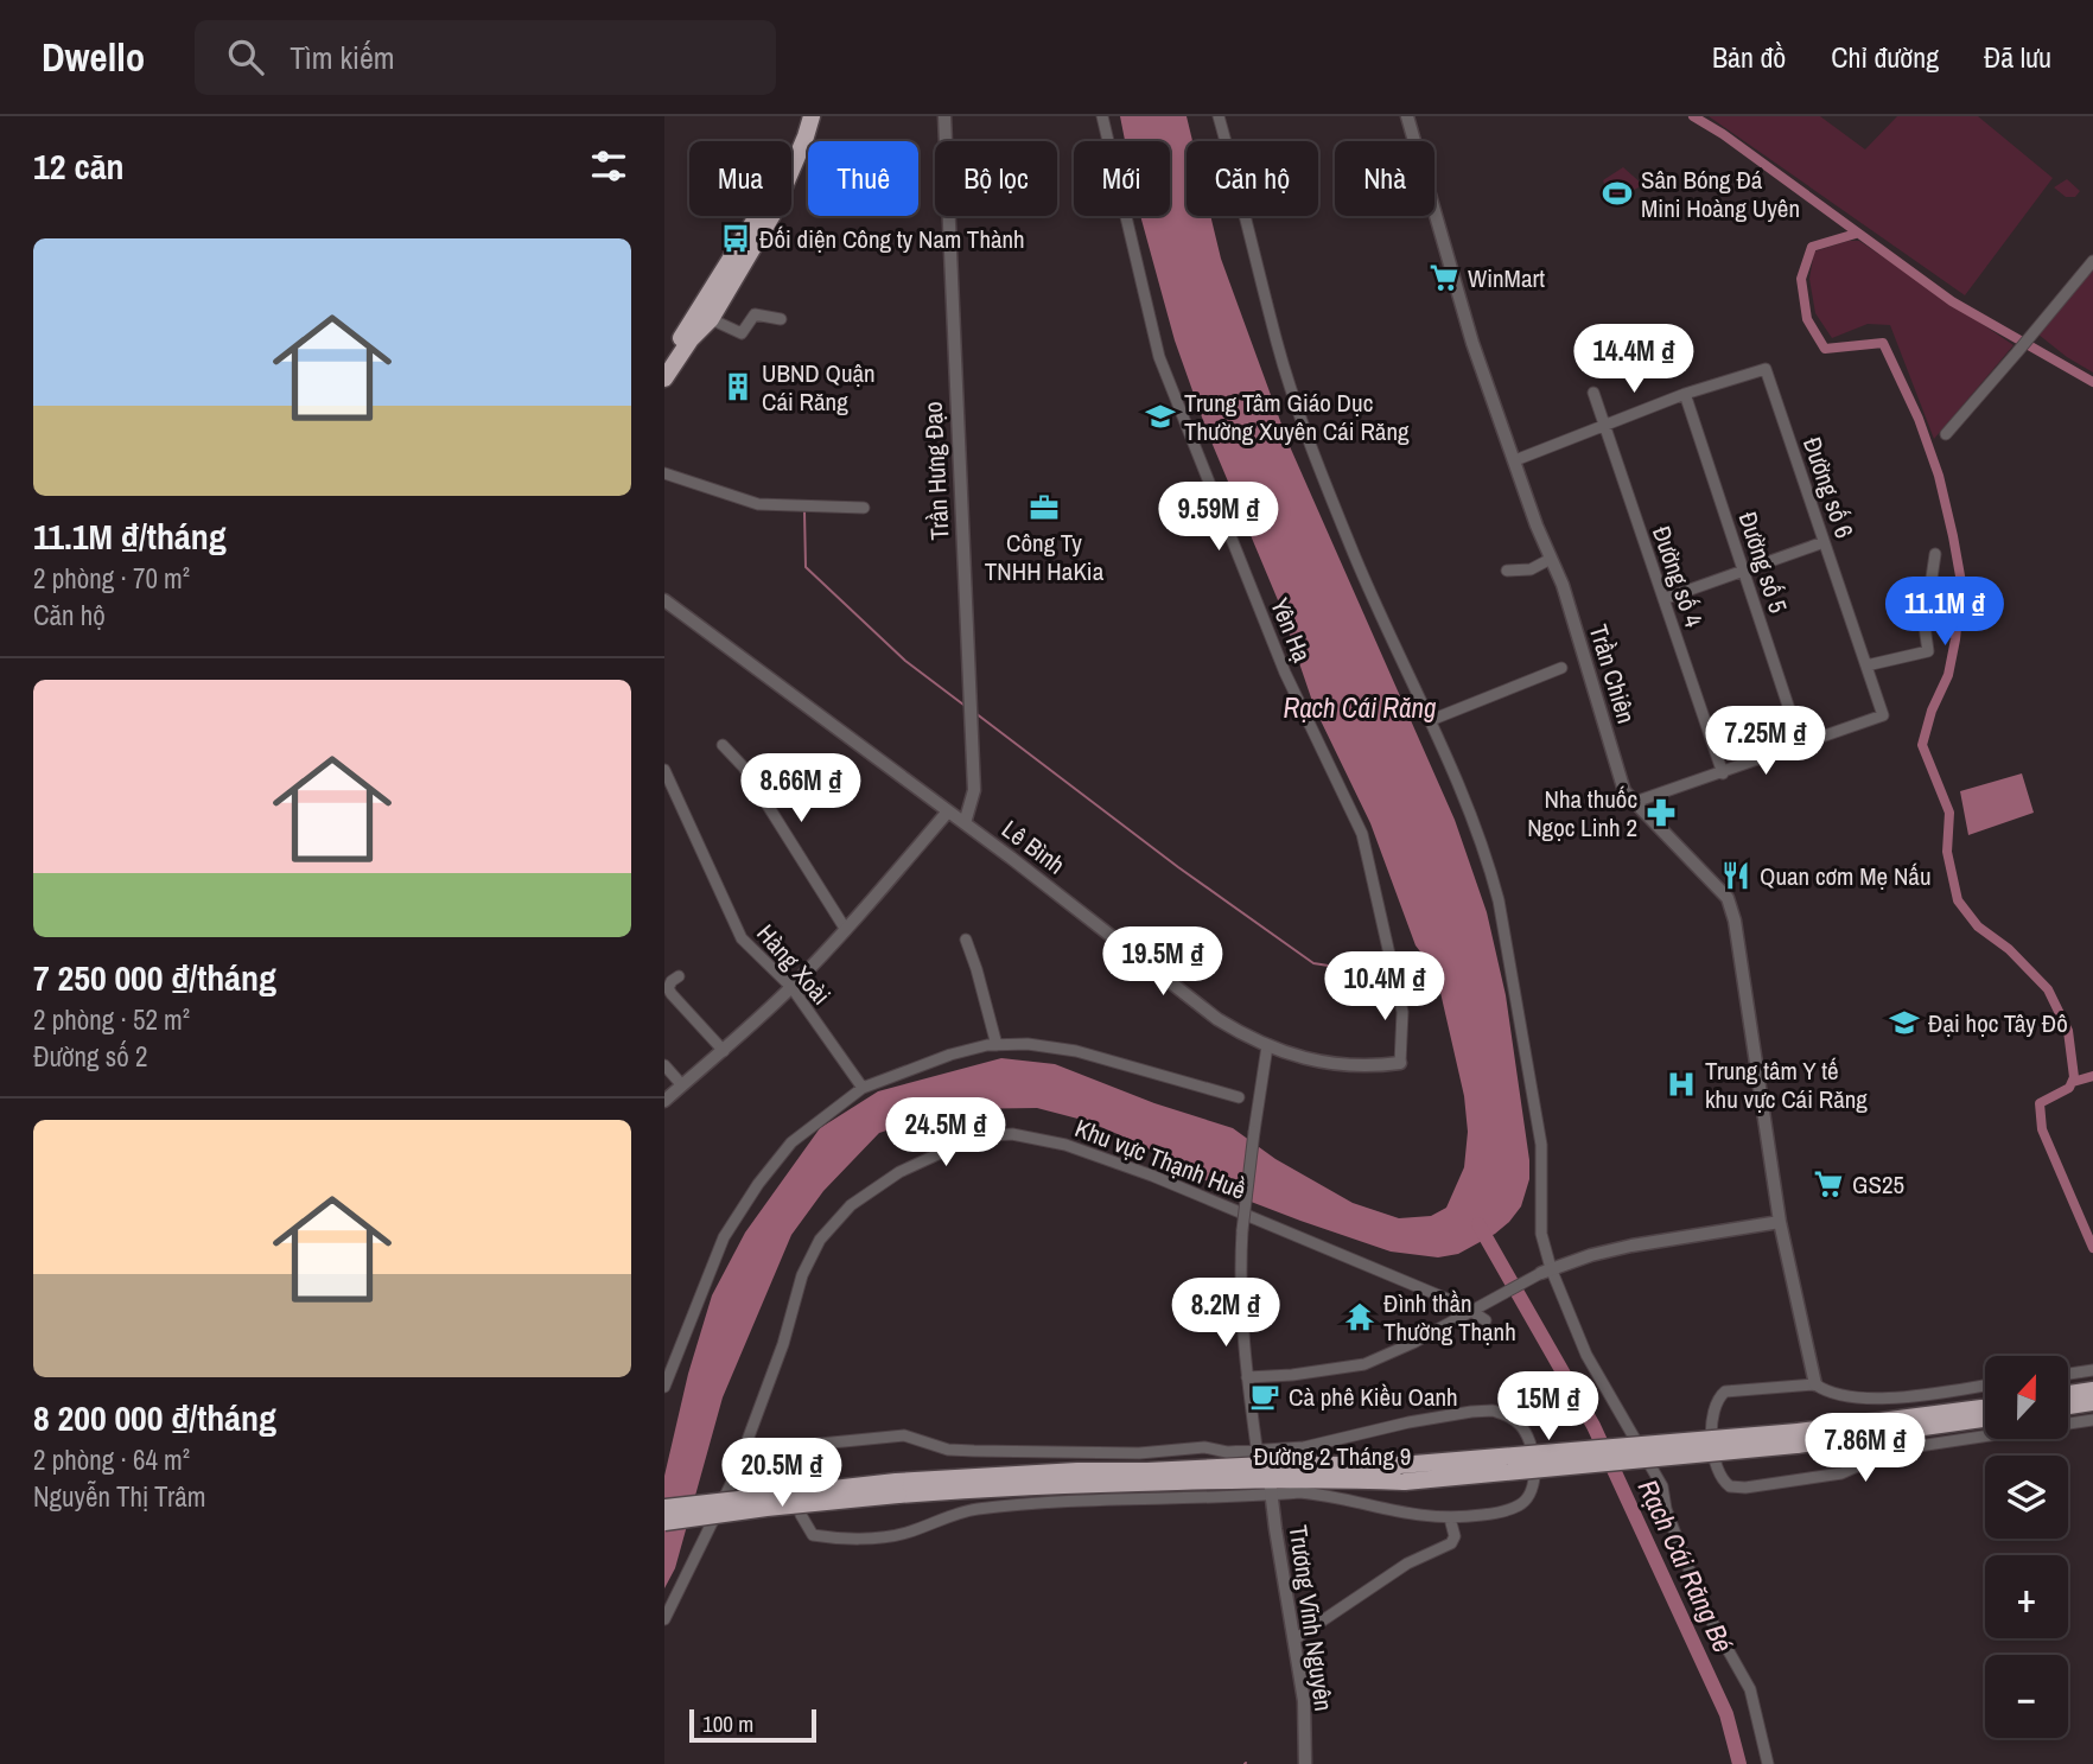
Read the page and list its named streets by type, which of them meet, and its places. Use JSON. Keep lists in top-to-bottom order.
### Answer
{
  "streets": {
    "highway": ["Đường 2 Tháng 9"],
    "street": [
      "Trần Hưng Đạo",
      "Đường số 6",
      "Đường số 5",
      "Đường số 4",
      "Yên Hạ",
      "Trần Chiên",
      "Lê Bình",
      "Hàng Xoài",
      "Khu vực Thạnh Huề",
      "Trương Vĩnh Nguyên"
    ]
  },
  "crossings": [
    ["Trần Hưng Đạo", "Lê Bình"],
    ["Đường số 6", "Đường số 5"],
    ["Yên Hạ", "Lê Bình"],
    ["Đường 2 Tháng 9", "Trương Vĩnh Nguyên"]
  ],
  "water": ["Rạch Cái Răng", "Rạch Cái Răng Bé"],
  "places": {
    "sports": ["Sân Bóng Đá Mini Hoàng Uyên"],
    "bus stop": ["Đối diện Công ty Nam Thành"],
    "supermarket": ["WinMart", "GS25"],
    "building": ["UBND Quận Cái Răng"],
    "school or university": ["Trung Tâm Giáo Dục Thường Xuyên Cái Răng", "Đại học Tây Đô"],
    "office": ["Công Ty TNHH HaKia"],
    "pharmacy": ["Nha thuốc Ngọc Linh 2"],
    "restaurant": ["Quan cơm Mẹ Nấu"],
    "hospital": ["Trung tâm Y tế khu vực Cái Răng"],
    "temple": ["Đình thần Thường Thạnh"],
    "cafe": ["Cà phê Kiều Oanh"]
  },
  "scale_bar": "100 m",
  "north": "top",
  "page": {
    "header": "Dwello",
    "search": "Tìm kiếm",
    "nav": ["Bản đồ", "Chỉ đường", "Đã lưu"],
    "heading": "12 căn",
    "chip": [
      "Mua",
      "Thuê",
      "Bộ lọc",
      "Mới",
      "Căn hộ",
      "Nhà"
    ],
    "list": [
      {
        "name": "11.1M ₫/tháng",
        "note": "2 phòng · 70 m² · Căn hộ"
      },
      {
        "name": "7 250 000 ₫/tháng",
        "note": "2 phòng · 52 m² · Đường số 2"
      },
      {
        "name": "8 200 000 ₫/tháng",
        "note": "2 phòng · 64 m² · Nguyễn Thị Trâm"
      }
    ],
    "price": [
      "14.4M ₫",
      "9.59M ₫",
      "11.1M ₫",
      "7.25M ₫",
      "8.66M ₫",
      "19.5M ₫",
      "10.4M ₫",
      "24.5M ₫",
      "8.2M ₫",
      "15M ₫",
      "7.86M ₫",
      "20.5M ₫"
    ],
    "map_buttons": ["+", "−"],
    "scale": "100 m"
  }
}
